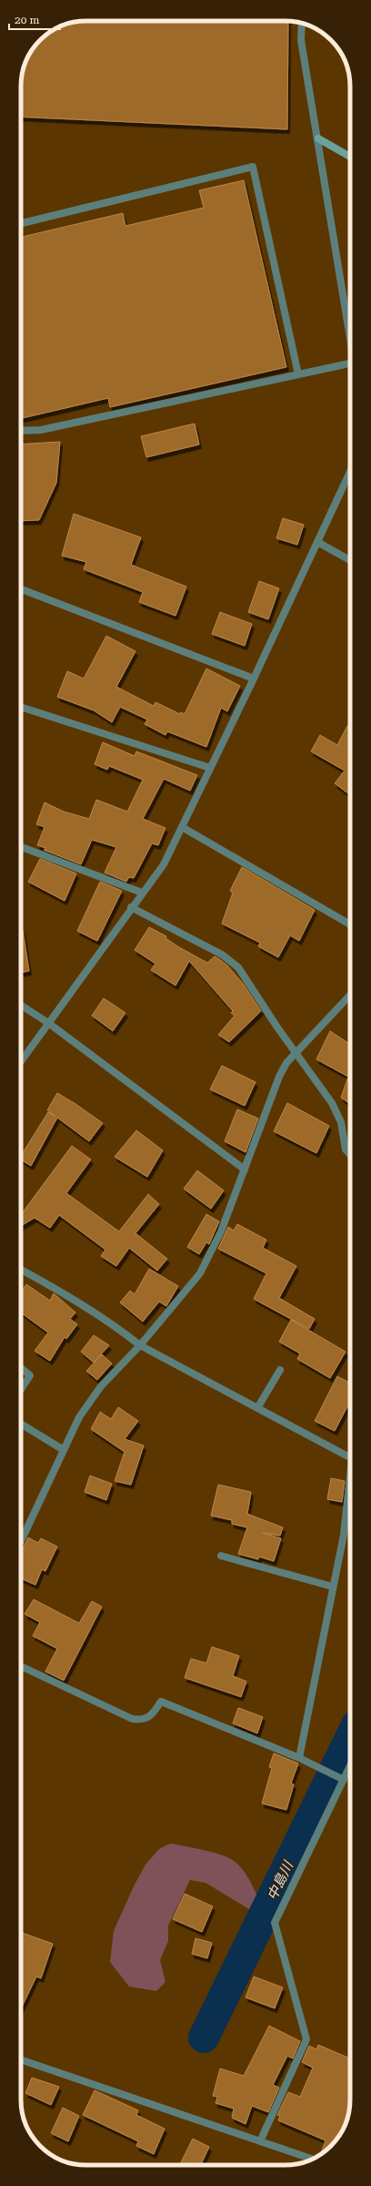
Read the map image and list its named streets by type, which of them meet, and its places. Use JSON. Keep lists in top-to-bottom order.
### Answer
{
  "water": ["中島川"],
  "scale_bar": "20 m"
}
